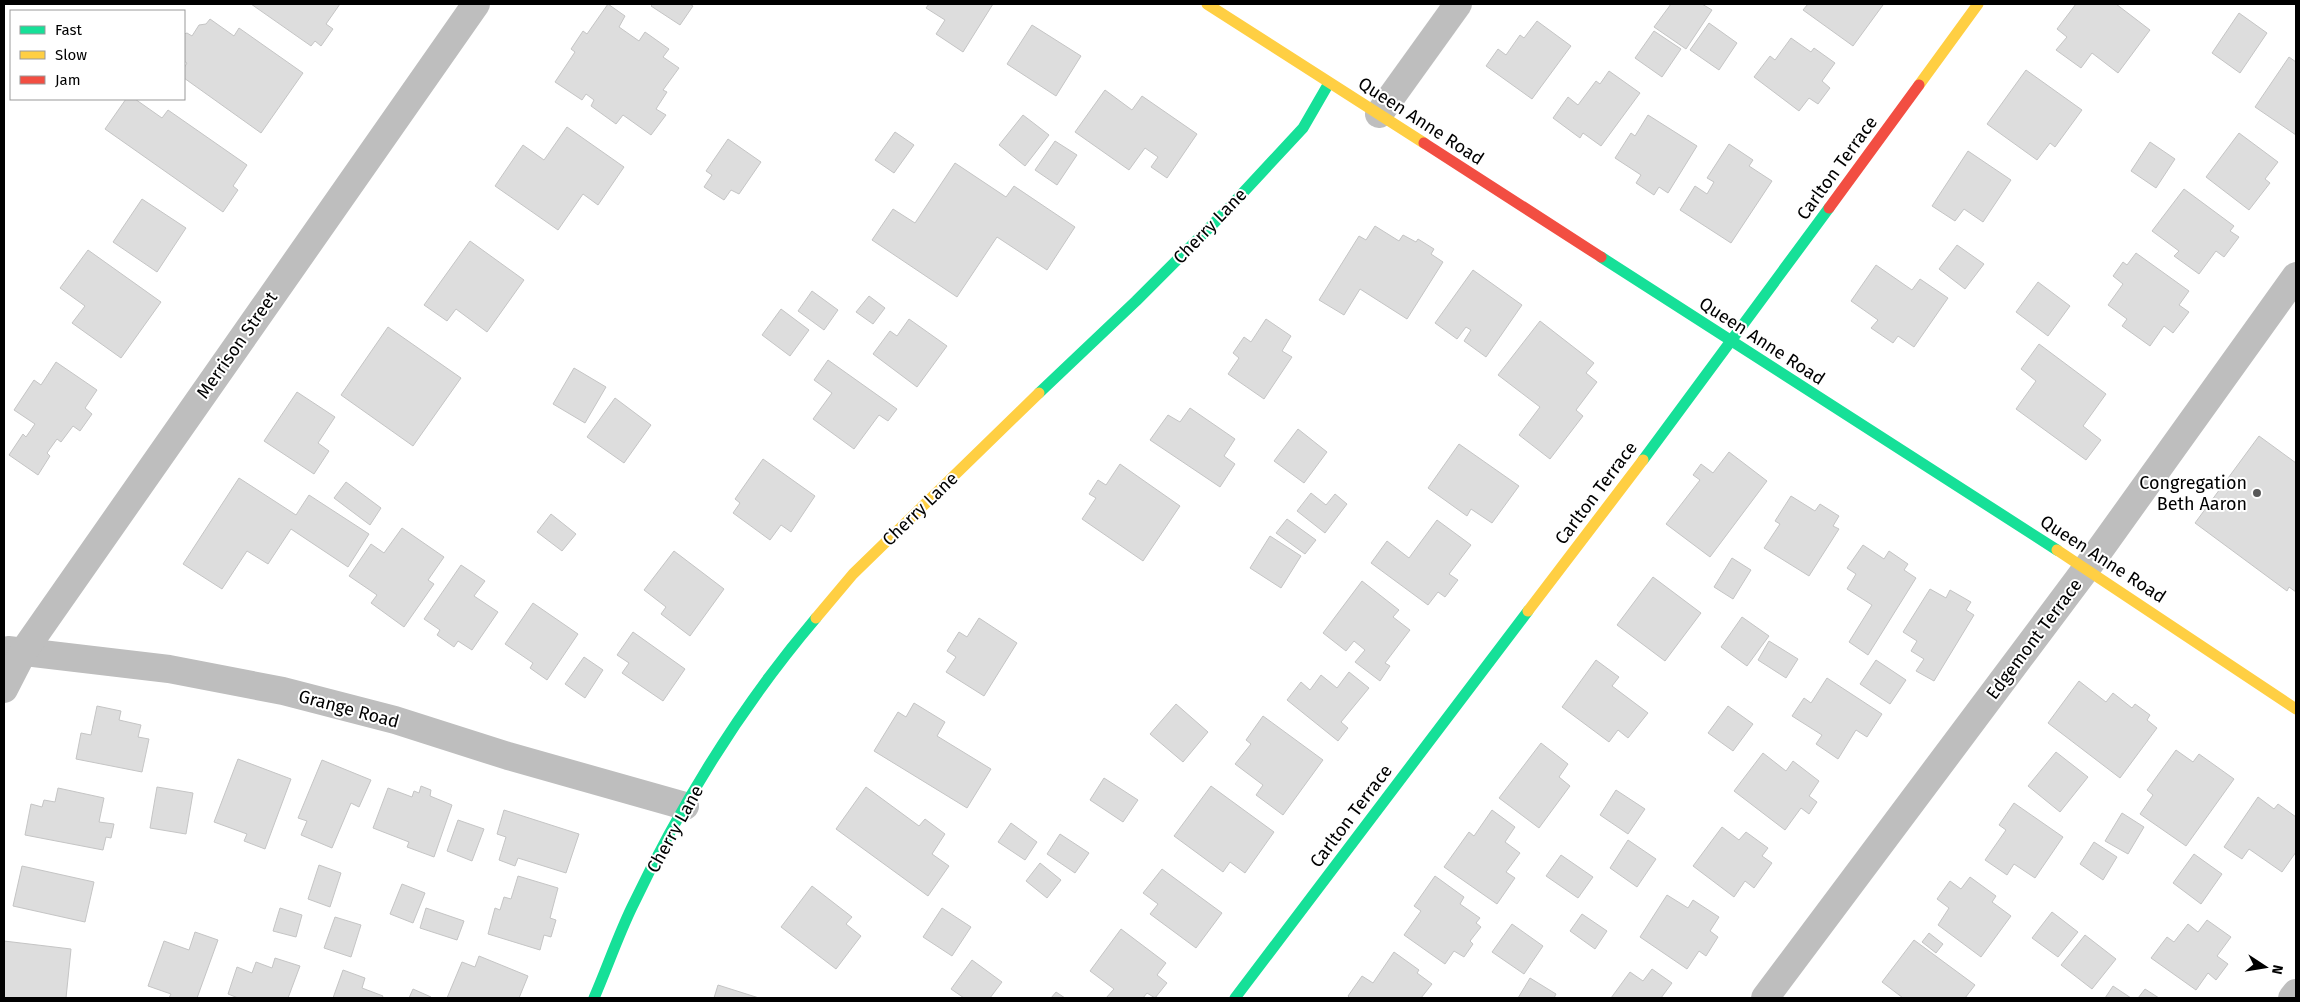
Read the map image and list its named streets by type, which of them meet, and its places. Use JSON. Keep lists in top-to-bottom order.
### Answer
{
  "streets": {
    "street": [
      "Queen Anne Road",
      "Carlton Terrace",
      "Cherry Lane",
      "Merrison Street",
      "Edgemont Terrace",
      "Grange Road"
    ]
  },
  "crossings": [
    ["Queen Anne Road", "Carlton Terrace"],
    ["Queen Anne Road", "Cherry Lane"],
    ["Queen Anne Road", "Edgemont Terrace"],
    ["Cherry Lane", "Grange Road"],
    ["Merrison Street", "Grange Road"]
  ],
  "places": ["Congregation Beth Aaron"],
  "legend": ["Fast", "Slow", "Jam"],
  "north": "right"
}
